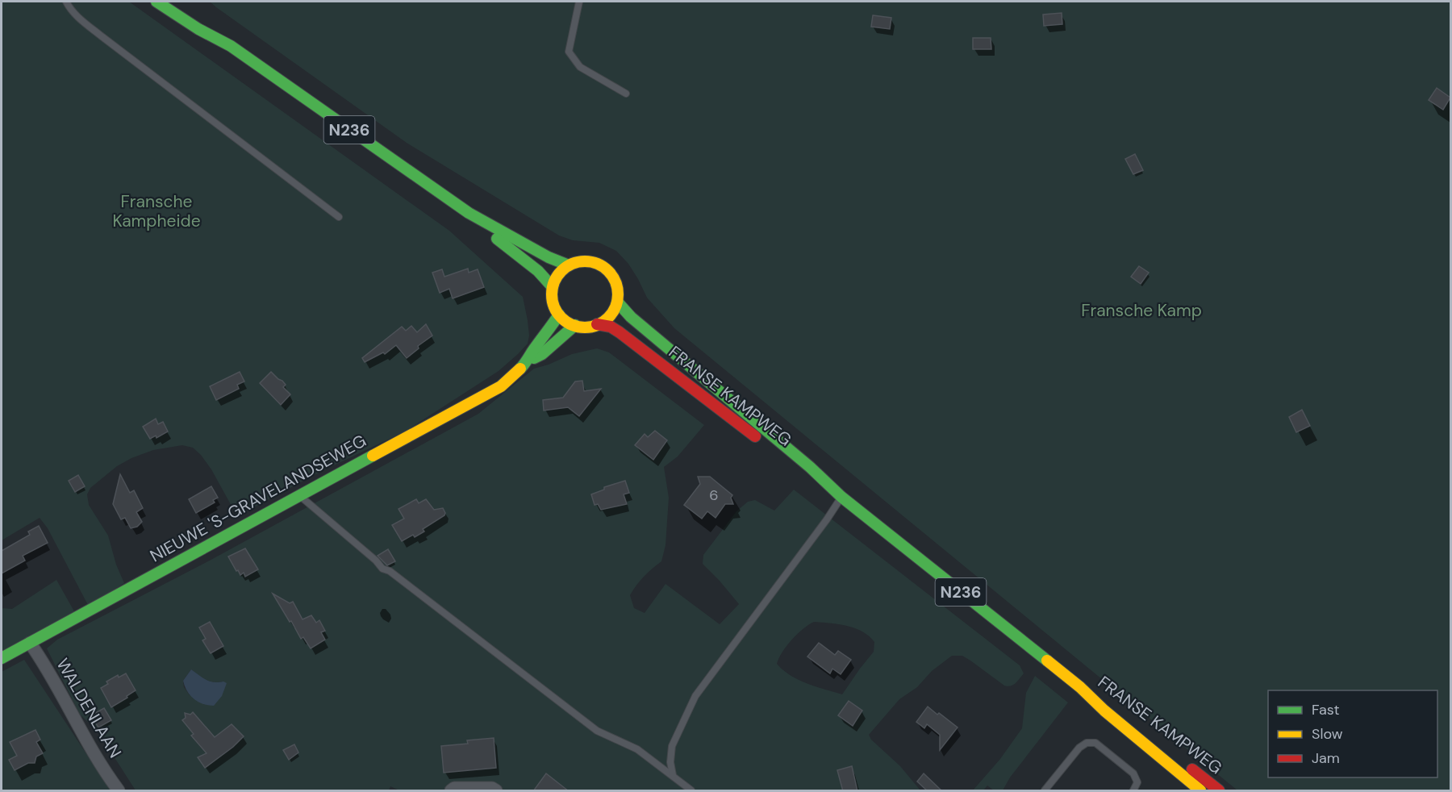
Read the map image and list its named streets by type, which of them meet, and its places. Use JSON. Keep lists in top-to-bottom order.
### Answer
{
  "streets": {
    "main road": ["N236", "FRANSE KAMPWEG", "NIEUWE 'S-GRAVELANDSEWEG"],
    "street": ["WALDENLAAN"]
  },
  "crossings": [
    ["N236", "FRANSE KAMPWEG"],
    ["N236", "NIEUWE 'S-GRAVELANDSEWEG"],
    ["FRANSE KAMPWEG", "NIEUWE 'S-GRAVELANDSEWEG"],
    ["NIEUWE 'S-GRAVELANDSEWEG", "WALDENLAAN"]
  ],
  "parks": ["Fransche Kampheide", "Fransche Kamp"],
  "house_numbers": ["6"],
  "legend": ["Fast", "Slow", "Jam"]
}
